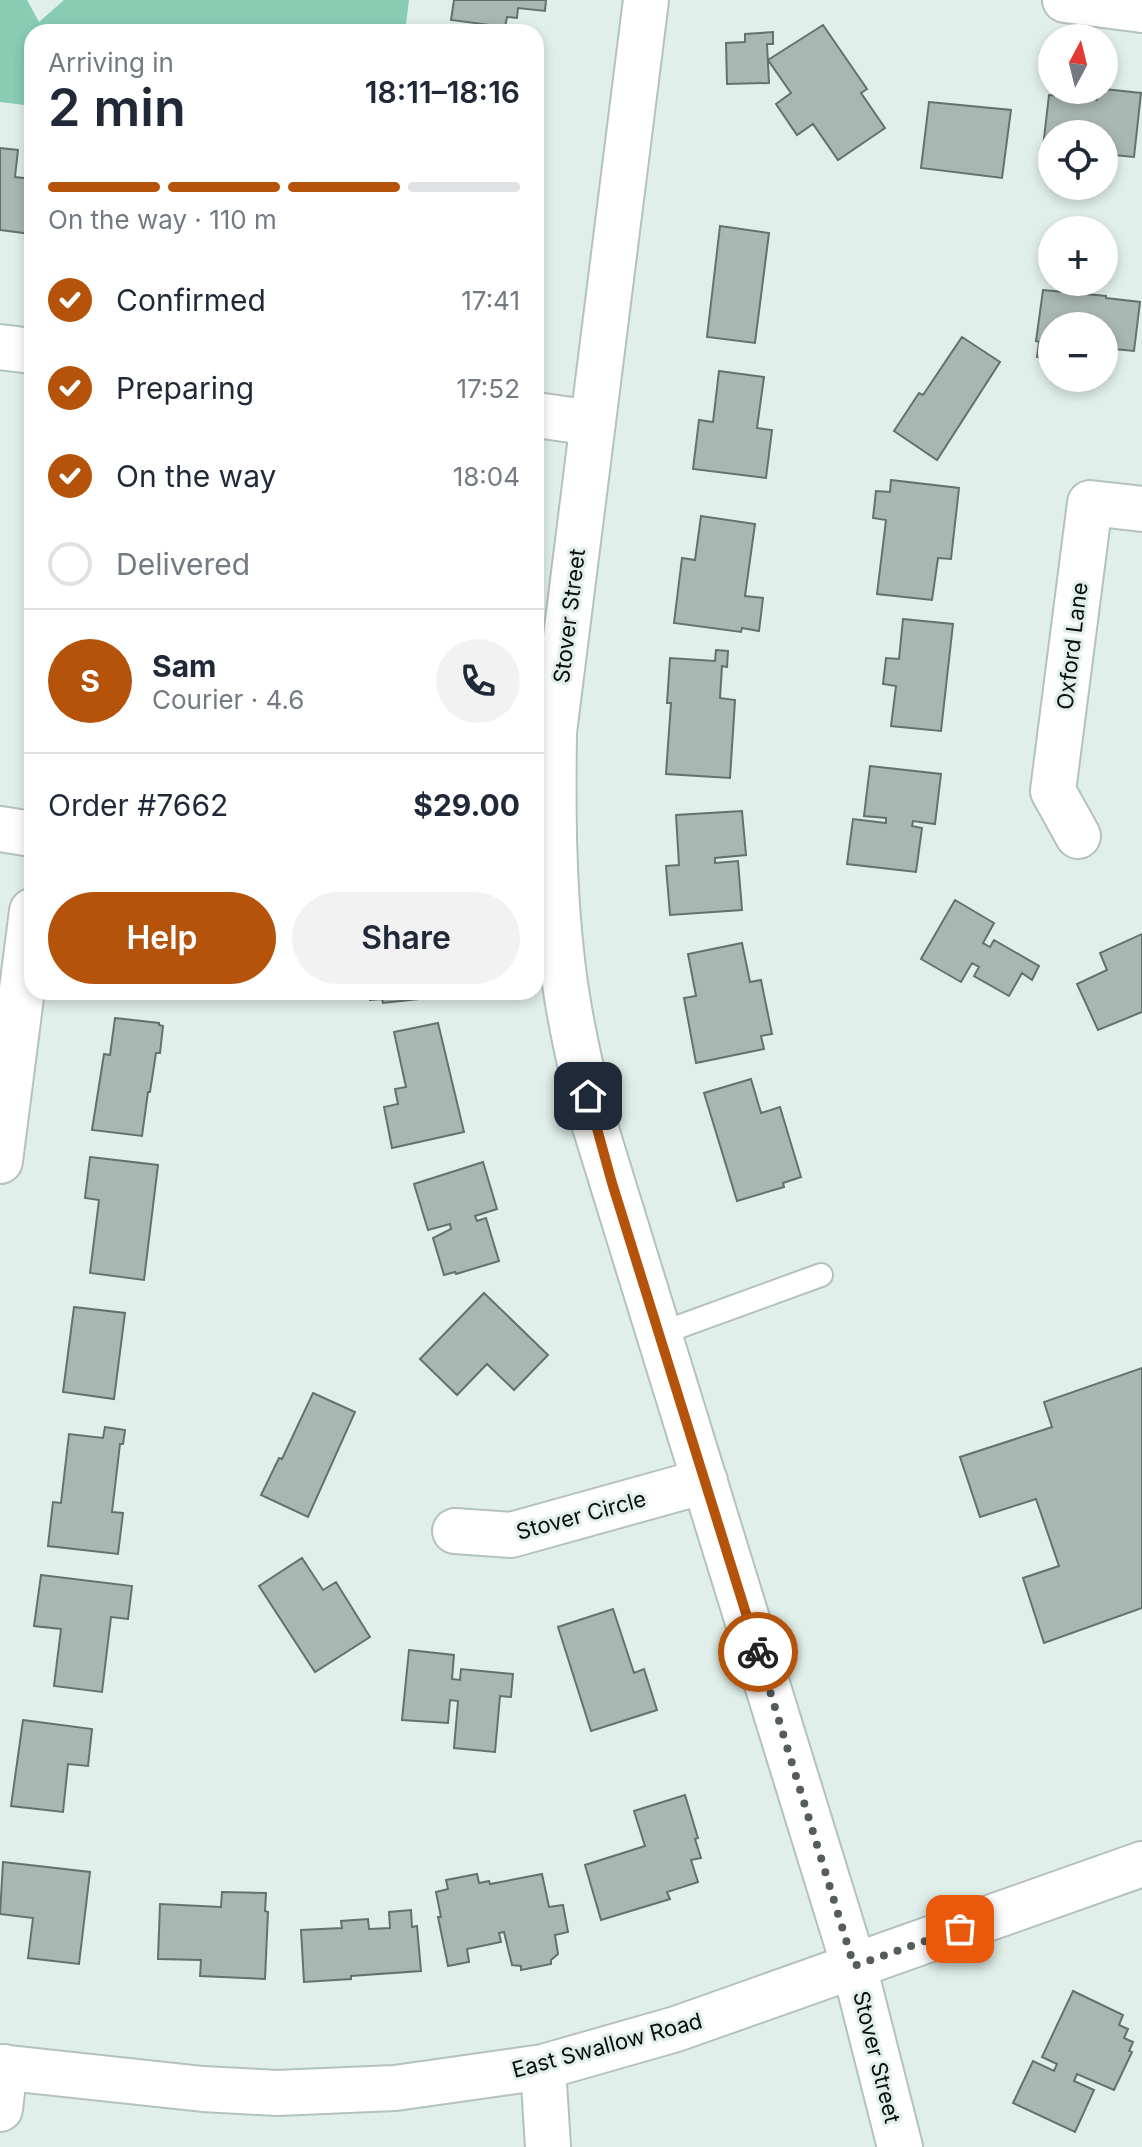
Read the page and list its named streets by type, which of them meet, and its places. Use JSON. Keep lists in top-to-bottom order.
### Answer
{
  "streets": {
    "street": [
      "Stover Street",
      "Oxford Lane",
      "Stover Circle",
      "East Swallow Road"
    ]
  },
  "crossings": [
    ["Stover Street", "Stover Circle"],
    ["Stover Street", "East Swallow Road"]
  ],
  "north": "top",
  "page": {
    "map_buttons": ["+", "−"],
    "heading": ["2 min", "Arriving in", "18:11–18:16"],
    "panel": [
      "Sam",
      "Courier · 4.6",
      "Order #7662",
      "$29.00"
    ],
    "bar": "On the way · 110 m",
    "list": [
      ["Confirmed", "17:41"],
      ["Preparing", "17:52"],
      ["On the way", "18:04"],
      "Delivered"
    ],
    "round": "S",
    "buttons": ["Help", "Share"]
  }
}
